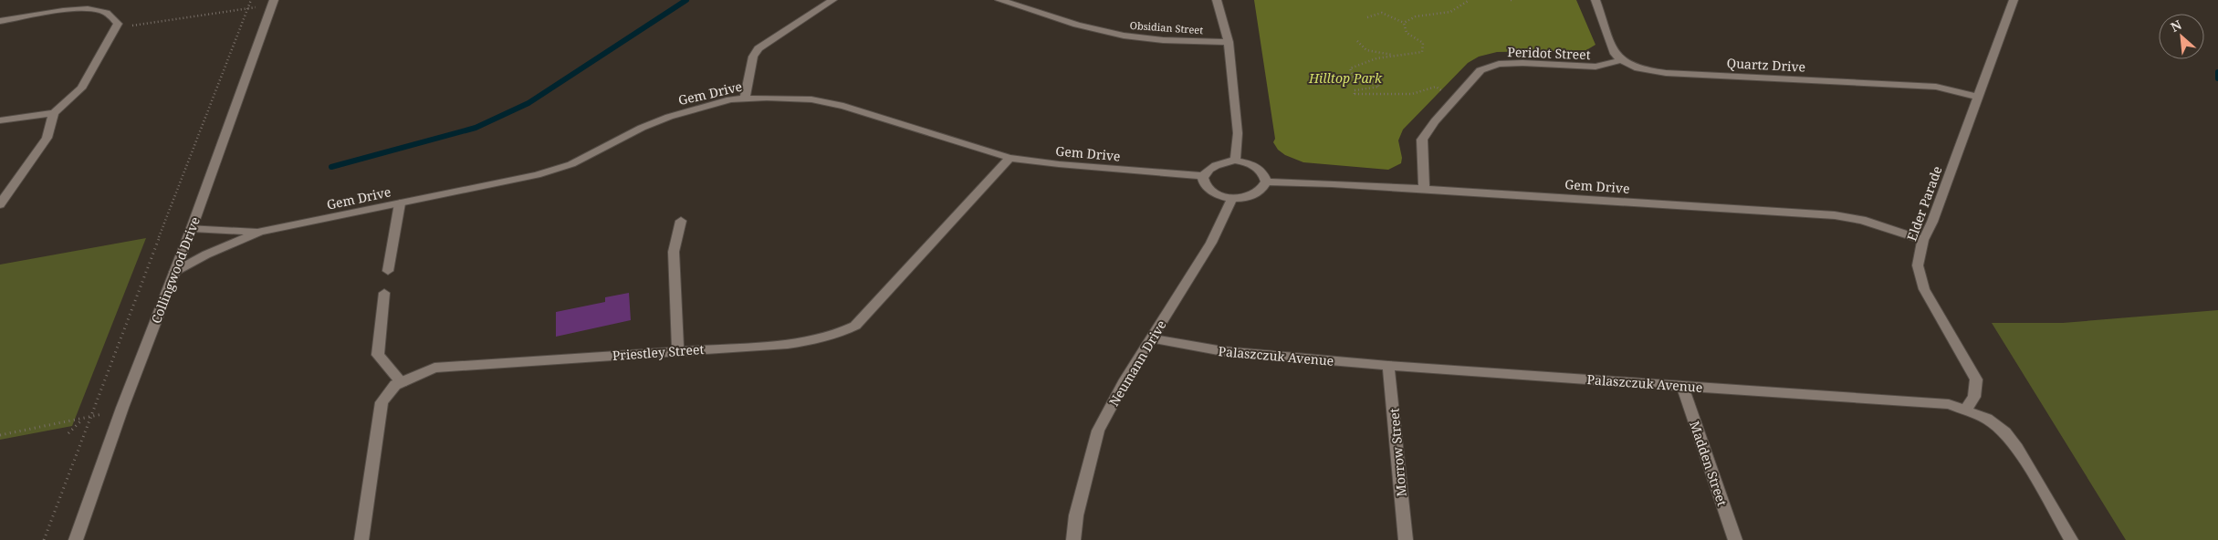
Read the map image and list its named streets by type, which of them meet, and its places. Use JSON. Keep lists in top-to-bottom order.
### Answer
{
  "streets": {
    "street": [
      "Obsidian Street",
      "Peridot Street",
      "Quartz Drive",
      "Gem Drive",
      "Elder Parade",
      "Collingwood Drive",
      "Priestley Street",
      "Palaszczuk Avenue",
      "Neumann Drive",
      "Morrow Street",
      "Madden Street"
    ]
  },
  "crossings": [
    ["Peridot Street", "Quartz Drive"],
    ["Peridot Street", "Gem Drive"],
    ["Quartz Drive", "Elder Parade"],
    ["Gem Drive", "Elder Parade"],
    ["Gem Drive", "Collingwood Drive"],
    ["Gem Drive", "Priestley Street"],
    ["Gem Drive", "Neumann Drive"],
    ["Elder Parade", "Palaszczuk Avenue"],
    ["Palaszczuk Avenue", "Neumann Drive"],
    ["Palaszczuk Avenue", "Morrow Street"],
    ["Palaszczuk Avenue", "Madden Street"]
  ],
  "parks": ["Hilltop Park"],
  "north": "top left"
}
